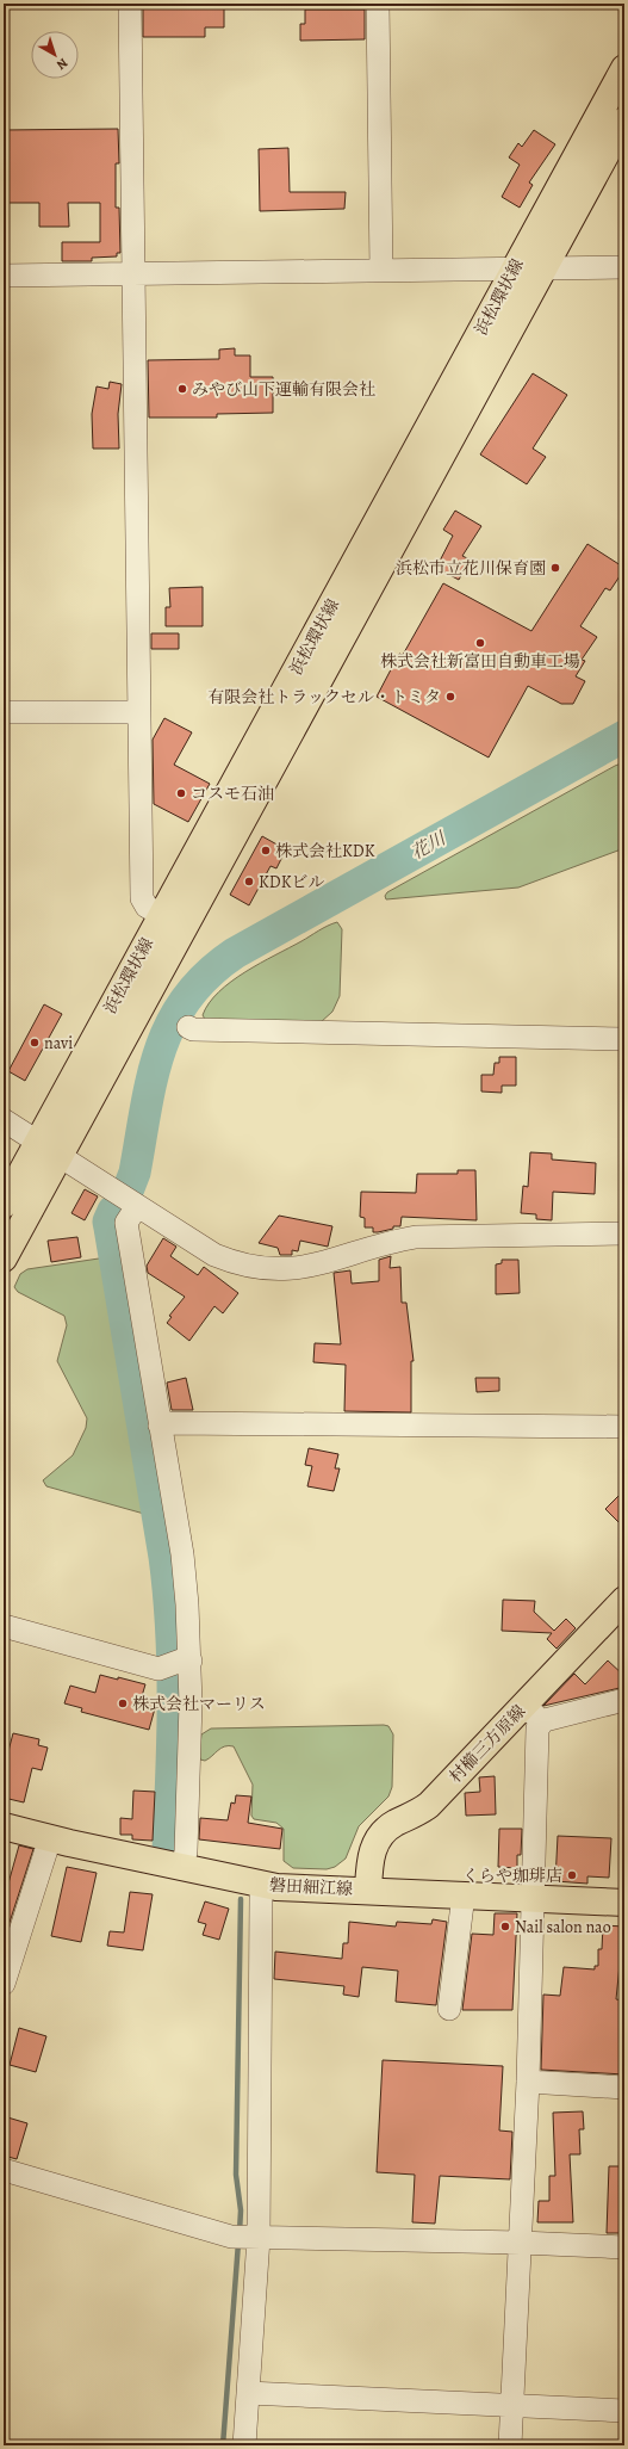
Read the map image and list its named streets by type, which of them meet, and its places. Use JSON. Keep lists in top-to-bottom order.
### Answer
{
  "streets": {
    "main road": ["浜松環状線", "村櫛三方原線", "磐田細江線"]
  },
  "crossings": [
    ["村櫛三方原線", "磐田細江線"]
  ],
  "water": ["花川"],
  "places": [
    "みやび山下運輸有限会社",
    "浜松市立花川保育園",
    "株式会社新富田自動車工場",
    "有限会社トラックセル・トミタ",
    "コスモ石油",
    "株式会社KDK",
    "KDKビル",
    "navi",
    "株式会社マーリス",
    "くらや珈琲店",
    "Nail salon nao"
  ],
  "north": "bottom right"
}
